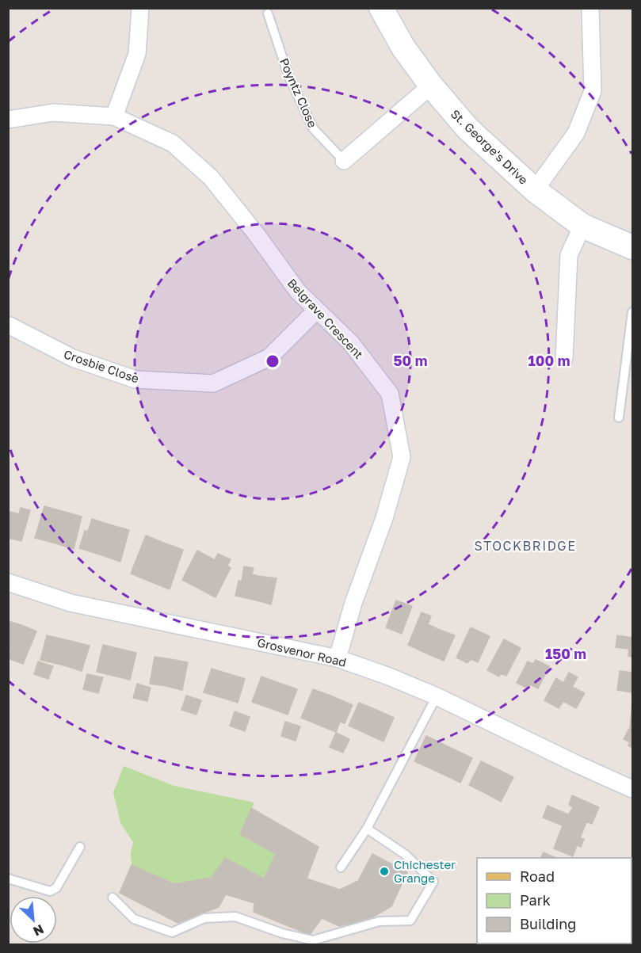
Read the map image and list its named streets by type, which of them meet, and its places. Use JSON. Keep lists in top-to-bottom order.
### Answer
{
  "streets": {
    "main road": ["St. George's Drive"],
    "street": [
      "Poyntz Close",
      "Belgrave Crescent",
      "Crosbie Close",
      "Grosvenor Road"
    ]
  },
  "crossings": [
    ["Poyntz Close", "St. George's Drive"],
    ["Belgrave Crescent", "Crosbie Close"],
    ["Belgrave Crescent", "Grosvenor Road"]
  ],
  "districts": ["STOCKBRIDGE"],
  "places": ["Chichester Grange"],
  "legend": ["Road", "Park", "Building"],
  "north": "bottom right",
  "rings": ["50 m", "100 m", "150 m"]
}
